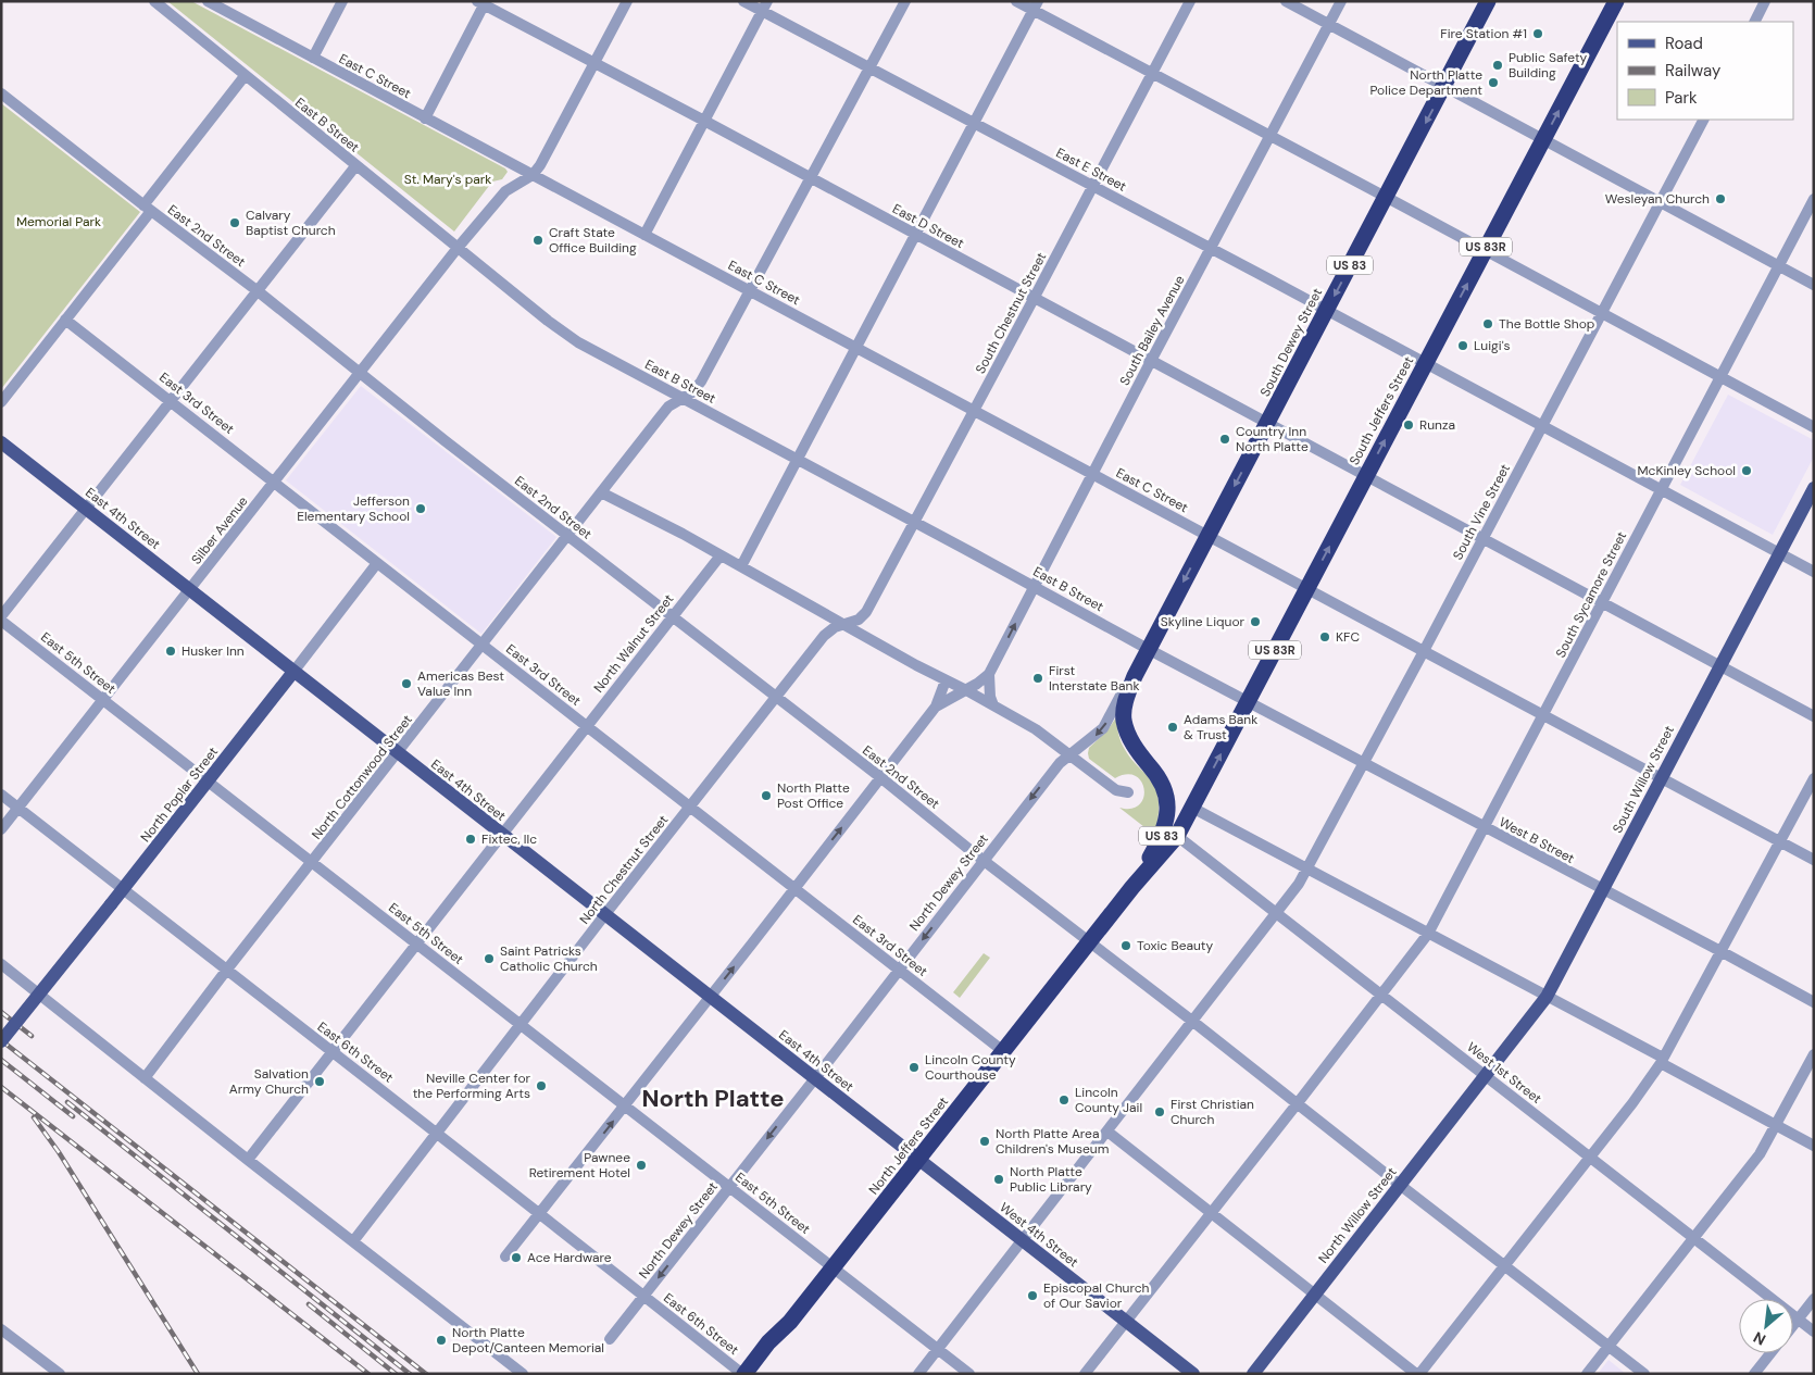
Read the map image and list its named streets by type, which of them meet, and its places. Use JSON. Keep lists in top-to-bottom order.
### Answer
{
  "streets": {
    "highway": [
      "US 83R",
      "US 83",
      "South Dewey Street",
      "South Jeffers Street",
      "North Jeffers Street"
    ],
    "main road": [
      "East 4th Street",
      "South Willow Street",
      "North Poplar Street",
      "North Willow Street",
      "West 4th Street"
    ],
    "street": [
      "East C Street",
      "East B Street",
      "East E Street",
      "East D Street",
      "East 2nd Street",
      "South Chestnut Street",
      "South Bailey Avenue",
      "East 3rd Street",
      "South Vine Street",
      "Silber Avenue",
      "South Sycamore Street",
      "North Walnut Street",
      "East 5th Street",
      "North Cottonwood Street",
      "West B Street",
      "North Chestnut Street",
      "North Dewey Street",
      "East 6th Street",
      "West 1st Street"
    ]
  },
  "crossings": [
    ["East C Street", "South Chestnut Street"],
    ["East C Street", "South Bailey Avenue"],
    ["East C Street", "South Dewey Street"],
    ["East C Street", "South Jeffers Street"],
    ["East C Street", "South Vine Street"],
    ["East C Street", "Silber Avenue"],
    ["East C Street", "South Sycamore Street"],
    ["East C Street", "North Cottonwood Street"],
    ["East C Street", "South Willow Street"],
    ["East B Street", "South Chestnut Street"],
    ["East B Street", "South Bailey Avenue"],
    ["East B Street", "South Dewey Street"],
    ["East B Street", "South Jeffers Street"],
    ["East B Street", "Silber Avenue"],
    ["East B Street", "North Cottonwood Street"],
    ["East B Street", "West B Street"],
    ["East E Street", "South Chestnut Street"],
    ["East E Street", "South Bailey Avenue"],
    ["East E Street", "South Dewey Street"],
    ["East E Street", "South Jeffers Street"],
    ["East E Street", "South Vine Street"],
    ["East E Street", "South Sycamore Street"],
    ["East E Street", "North Cottonwood Street"],
    ["East E Street", "South Willow Street"],
    ["East D Street", "South Chestnut Street"],
    ["East D Street", "South Bailey Avenue"],
    ["East D Street", "South Dewey Street"],
    ["East D Street", "South Jeffers Street"],
    ["East D Street", "South Vine Street"],
    ["East D Street", "South Sycamore Street"],
    ["East D Street", "North Cottonwood Street"],
    ["East D Street", "South Willow Street"],
    ["East 2nd Street", "South Vine Street"],
    ["East 2nd Street", "Silber Avenue"],
    ["East 2nd Street", "South Sycamore Street"],
    ["East 2nd Street", "North Walnut Street"],
    ["East 2nd Street", "North Cottonwood Street"],
    ["East 2nd Street", "North Chestnut Street"],
    ["East 2nd Street", "North Dewey Street"],
    ["East 2nd Street", "North Jeffers Street"],
    ["East 2nd Street", "North Willow Street"],
    ["South Chestnut Street", "North Chestnut Street"],
    ["South Dewey Street", "North Dewey Street"],
    ["South Dewey Street", "North Jeffers Street"],
    ["East 3rd Street", "Silber Avenue"],
    ["East 3rd Street", "North Walnut Street"],
    ["East 3rd Street", "North Cottonwood Street"],
    ["East 3rd Street", "North Poplar Street"],
    ["East 3rd Street", "North Chestnut Street"],
    ["East 3rd Street", "North Dewey Street"],
    ["East 3rd Street", "North Jeffers Street"],
    ["South Jeffers Street", "West B Street"],
    ["South Jeffers Street", "West 1st Street"],
    ["South Jeffers Street", "North Jeffers Street"],
    ["South Vine Street", "East 5th Street"],
    ["South Vine Street", "West B Street"],
    ["South Vine Street", "West 1st Street"],
    ["South Vine Street", "West 4th Street"],
    ["East 4th Street", "Silber Avenue"],
    ["East 4th Street", "North Walnut Street"],
    ["East 4th Street", "North Cottonwood Street"],
    ["East 4th Street", "North Poplar Street"],
    ["East 4th Street", "North Chestnut Street"],
    ["East 4th Street", "North Dewey Street"],
    ["East 4th Street", "North Jeffers Street"],
    ["East 4th Street", "West 4th Street"],
    ["Silber Avenue", "East 5th Street"],
    ["Silber Avenue", "East 6th Street"],
    ["South Sycamore Street", "West B Street"],
    ["South Sycamore Street", "West 1st Street"],
    ["South Sycamore Street", "West 4th Street"],
    ["North Walnut Street", "East 5th Street"],
    ["North Walnut Street", "East 6th Street"],
    ["East 5th Street", "North Cottonwood Street"],
    ["East 5th Street", "North Poplar Street"],
    ["East 5th Street", "North Chestnut Street"],
    ["East 5th Street", "North Dewey Street"],
    ["East 5th Street", "North Jeffers Street"],
    ["North Cottonwood Street", "East 6th Street"],
    ["South Willow Street", "West B Street"],
    ["South Willow Street", "West 1st Street"],
    ["South Willow Street", "North Willow Street"],
    ["North Poplar Street", "East 6th Street"],
    ["North Chestnut Street", "East 6th Street"],
    ["North Dewey Street", "East 6th Street"],
    ["East 6th Street", "North Jeffers Street"],
    ["West 1st Street", "North Jeffers Street"],
    ["West 1st Street", "North Willow Street"],
    ["North Jeffers Street", "West 4th Street"]
  ],
  "one_way": ["South Dewey Street", "South Jeffers Street", "North Dewey Street"],
  "districts": ["North Platte"],
  "parks": ["St. Mary's park", "Memorial Park"],
  "places": [
    "Fire Station #1",
    "Public Safety Building",
    "North Platte Police Department",
    "Wesleyan Church",
    "Calvary Baptist Church",
    "Craft State Office Building",
    "The Bottle Shop",
    "Luigi's",
    "Runza",
    "Country Inn North Platte",
    "McKinley School",
    "Jefferson Elementary School",
    "Skyline Liquor",
    "KFC",
    "Husker Inn",
    "First Interstate Bank",
    "Americas Best Value Inn",
    "Adams Bank & Trust",
    "North Platte Post Office",
    "Fixtec, llc",
    "Toxic Beauty",
    "Saint Patricks Catholic Church",
    "Lincoln County Courthouse",
    "Salvation Army Church",
    "Neville Center for the Performing Arts",
    "Lincoln County Jail",
    "First Christian Church",
    "North Platte Area Children's Museum",
    "Pawnee Retirement Hotel",
    "North Platte Public Library",
    "Ace Hardware",
    "Episcopal Church of Our Savior",
    "North Platte Depot/Canteen Memorial"
  ],
  "legend": ["Road", "Railway", "Park"],
  "north": "bottom left"
}
